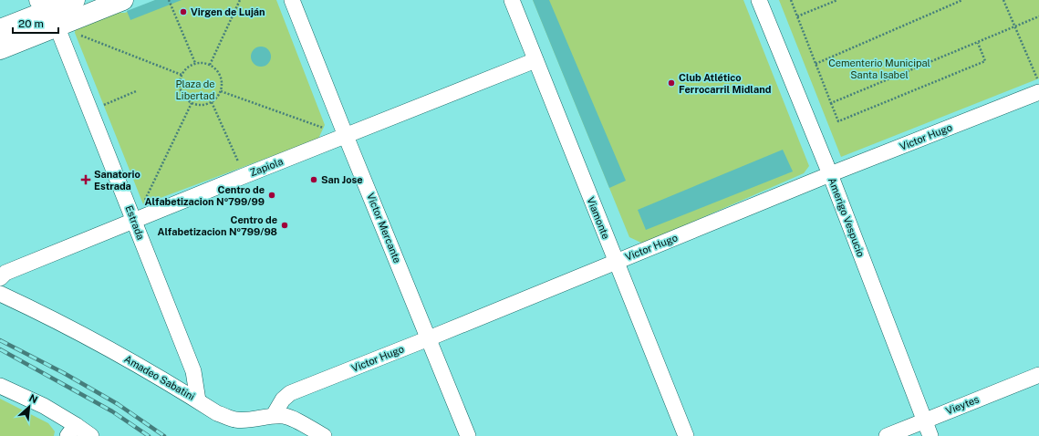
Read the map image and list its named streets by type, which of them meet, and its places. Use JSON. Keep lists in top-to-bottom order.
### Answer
{
  "streets": {
    "street": [
      "Victor Hugo",
      "Zapiola",
      "Amerigo Vespucio",
      "Viamonte",
      "Estrada",
      "Victor Mercante",
      "Amadeo Sabatini",
      "Vieytes"
    ]
  },
  "crossings": [
    ["Victor Hugo", "Amerigo Vespucio"],
    ["Victor Hugo", "Viamonte"],
    ["Victor Hugo", "Victor Mercante"],
    ["Victor Hugo", "Amadeo Sabatini"],
    ["Zapiola", "Viamonte"],
    ["Zapiola", "Estrada"],
    ["Zapiola", "Victor Mercante"],
    ["Amerigo Vespucio", "Vieytes"],
    ["Estrada", "Amadeo Sabatini"]
  ],
  "parks": ["Cementerio Municipal Santa Isabel", "Plaza de Libertad"],
  "places": {
    "other": [
      "Virgen de Luján",
      "Club Atlético Ferrocarril Midland",
      "San Jose",
      "Centro de Alfabetizacion Nº799/99",
      "Centro de Alfabetizacion Nº799/98"
    ],
    "health": ["Sanatorio Estrada"]
  },
  "scale_bar": "20 m",
  "north": "top right"
}
